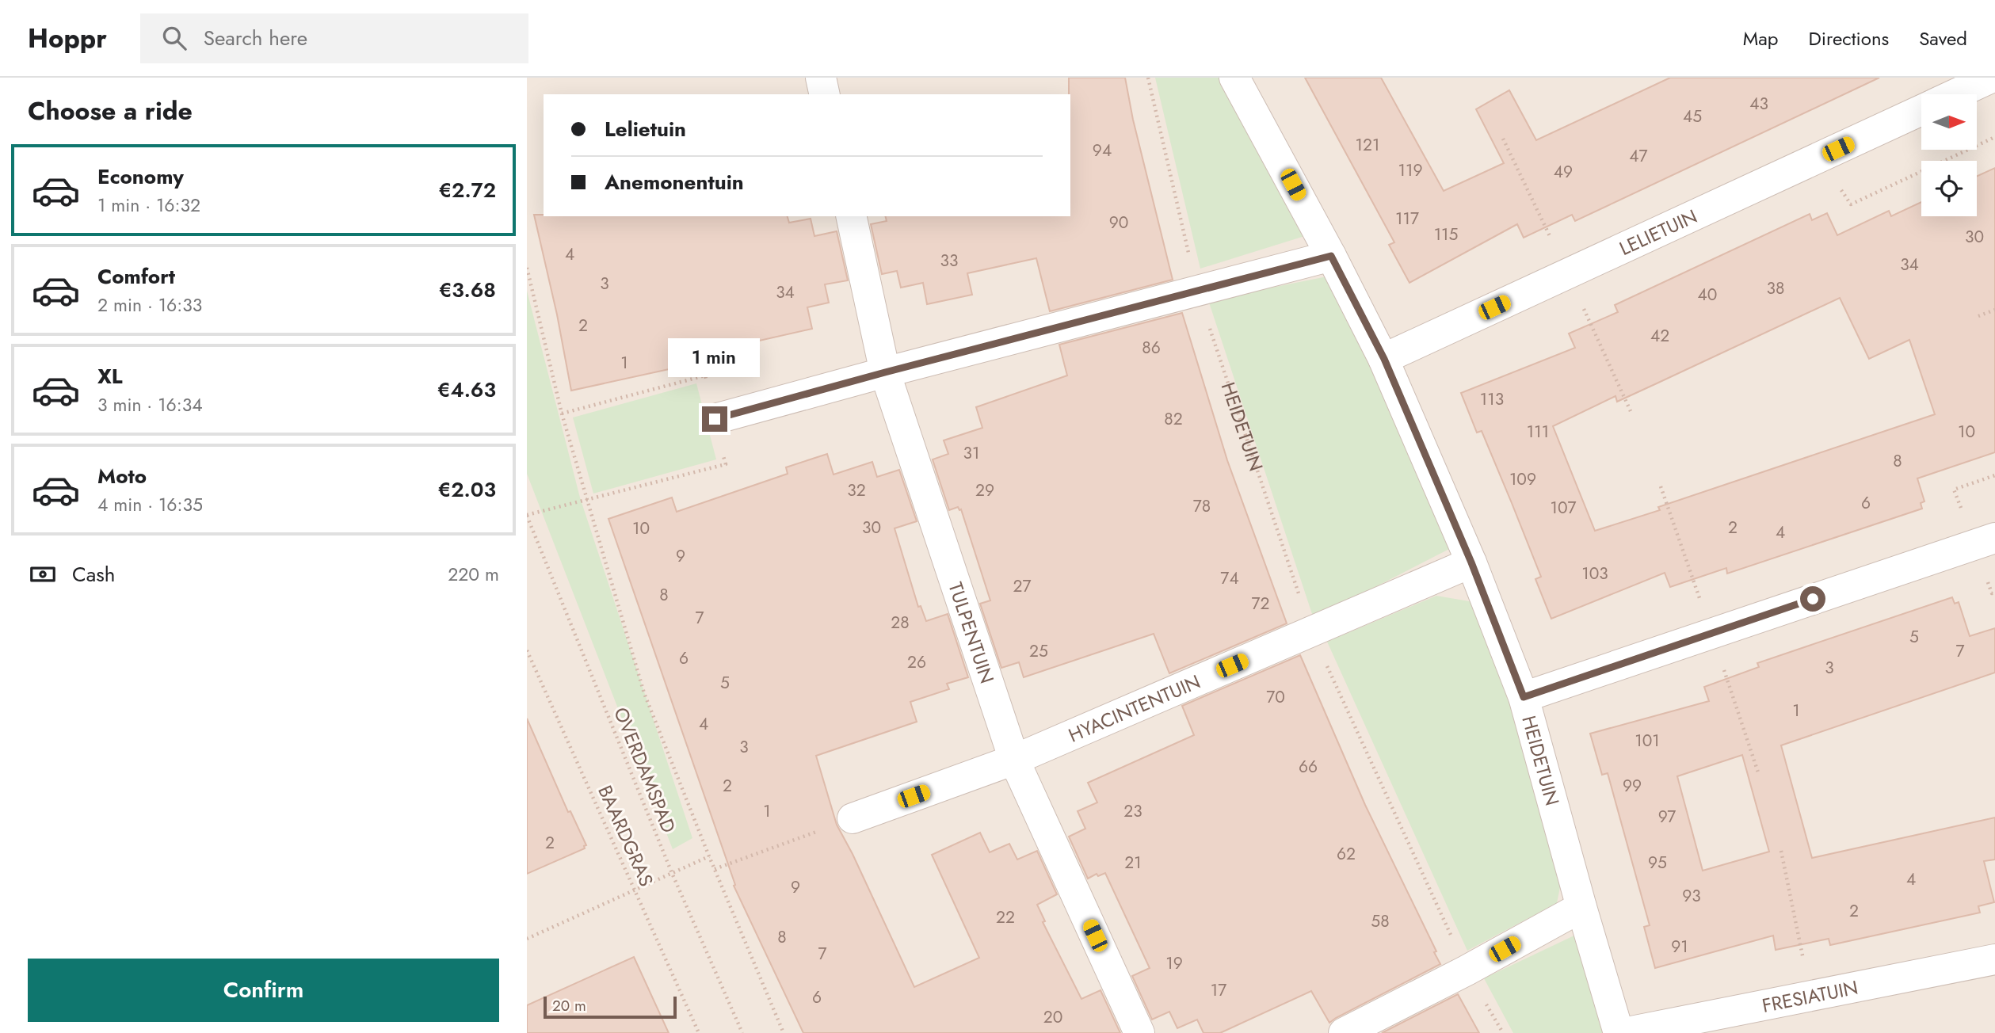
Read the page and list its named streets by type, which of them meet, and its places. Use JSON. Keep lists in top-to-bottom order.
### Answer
{
  "streets": {
    "street": [
      "LELIETUIN",
      "HEIDETUIN",
      "TULPENTUIN",
      "HYACINTENTUIN",
      "FRESIATUIN"
    ],
    "path": ["OVERDAMSPAD", "BAARDGRAS"]
  },
  "crossings": [
    ["LELIETUIN", "HEIDETUIN"],
    ["HEIDETUIN", "HYACINTENTUIN"],
    ["TULPENTUIN", "HYACINTENTUIN"]
  ],
  "house_numbers": [
    "43",
    "45",
    "121",
    "94",
    "47",
    "119",
    "49",
    "117",
    "90",
    "115",
    "30",
    "4",
    "33",
    "34",
    "3",
    "38",
    "34",
    "40",
    "2",
    "42",
    "86",
    "1",
    "113",
    "82",
    "111",
    "10",
    "31",
    "8",
    "109",
    "32",
    "29",
    "6",
    "78",
    "107",
    "30",
    "2",
    "10",
    "4",
    "9",
    "103",
    "74",
    "27",
    "8",
    "72",
    "7",
    "28",
    "5",
    "25",
    "7",
    "6",
    "26",
    "3",
    "5",
    "70",
    "1",
    "4",
    "101",
    "3",
    "66",
    "2",
    "99",
    "1",
    "23",
    "97",
    "2",
    "62",
    "21",
    "95",
    "4",
    "9",
    "93",
    "2",
    "22",
    "58",
    "8",
    "91",
    "7",
    "19",
    "17",
    "6",
    "20"
  ],
  "scale_bar": "20 m",
  "north": "right",
  "page": {
    "header": "Hoppr",
    "search": "Search here",
    "nav": ["Map", "Directions", "Saved"],
    "heading": "Choose a ride",
    "banner": ["Lelietuin", "Anemonentuin"],
    "list": [
      {
        "name": "Economy",
        "note": "1 min · 16:32",
        "value": "€2.72"
      },
      {
        "name": "Comfort",
        "note": "2 min · 16:33",
        "value": "€3.68"
      },
      {
        "name": "XL",
        "note": "3 min · 16:34",
        "value": "€4.63"
      },
      {
        "name": "Moto",
        "note": "4 min · 16:35",
        "value": "€2.03"
      }
    ],
    "bubble": "1 min",
    "pay": ["Cash", "220 m"],
    "buttons": "Confirm",
    "scale": "20 m"
  }
}
